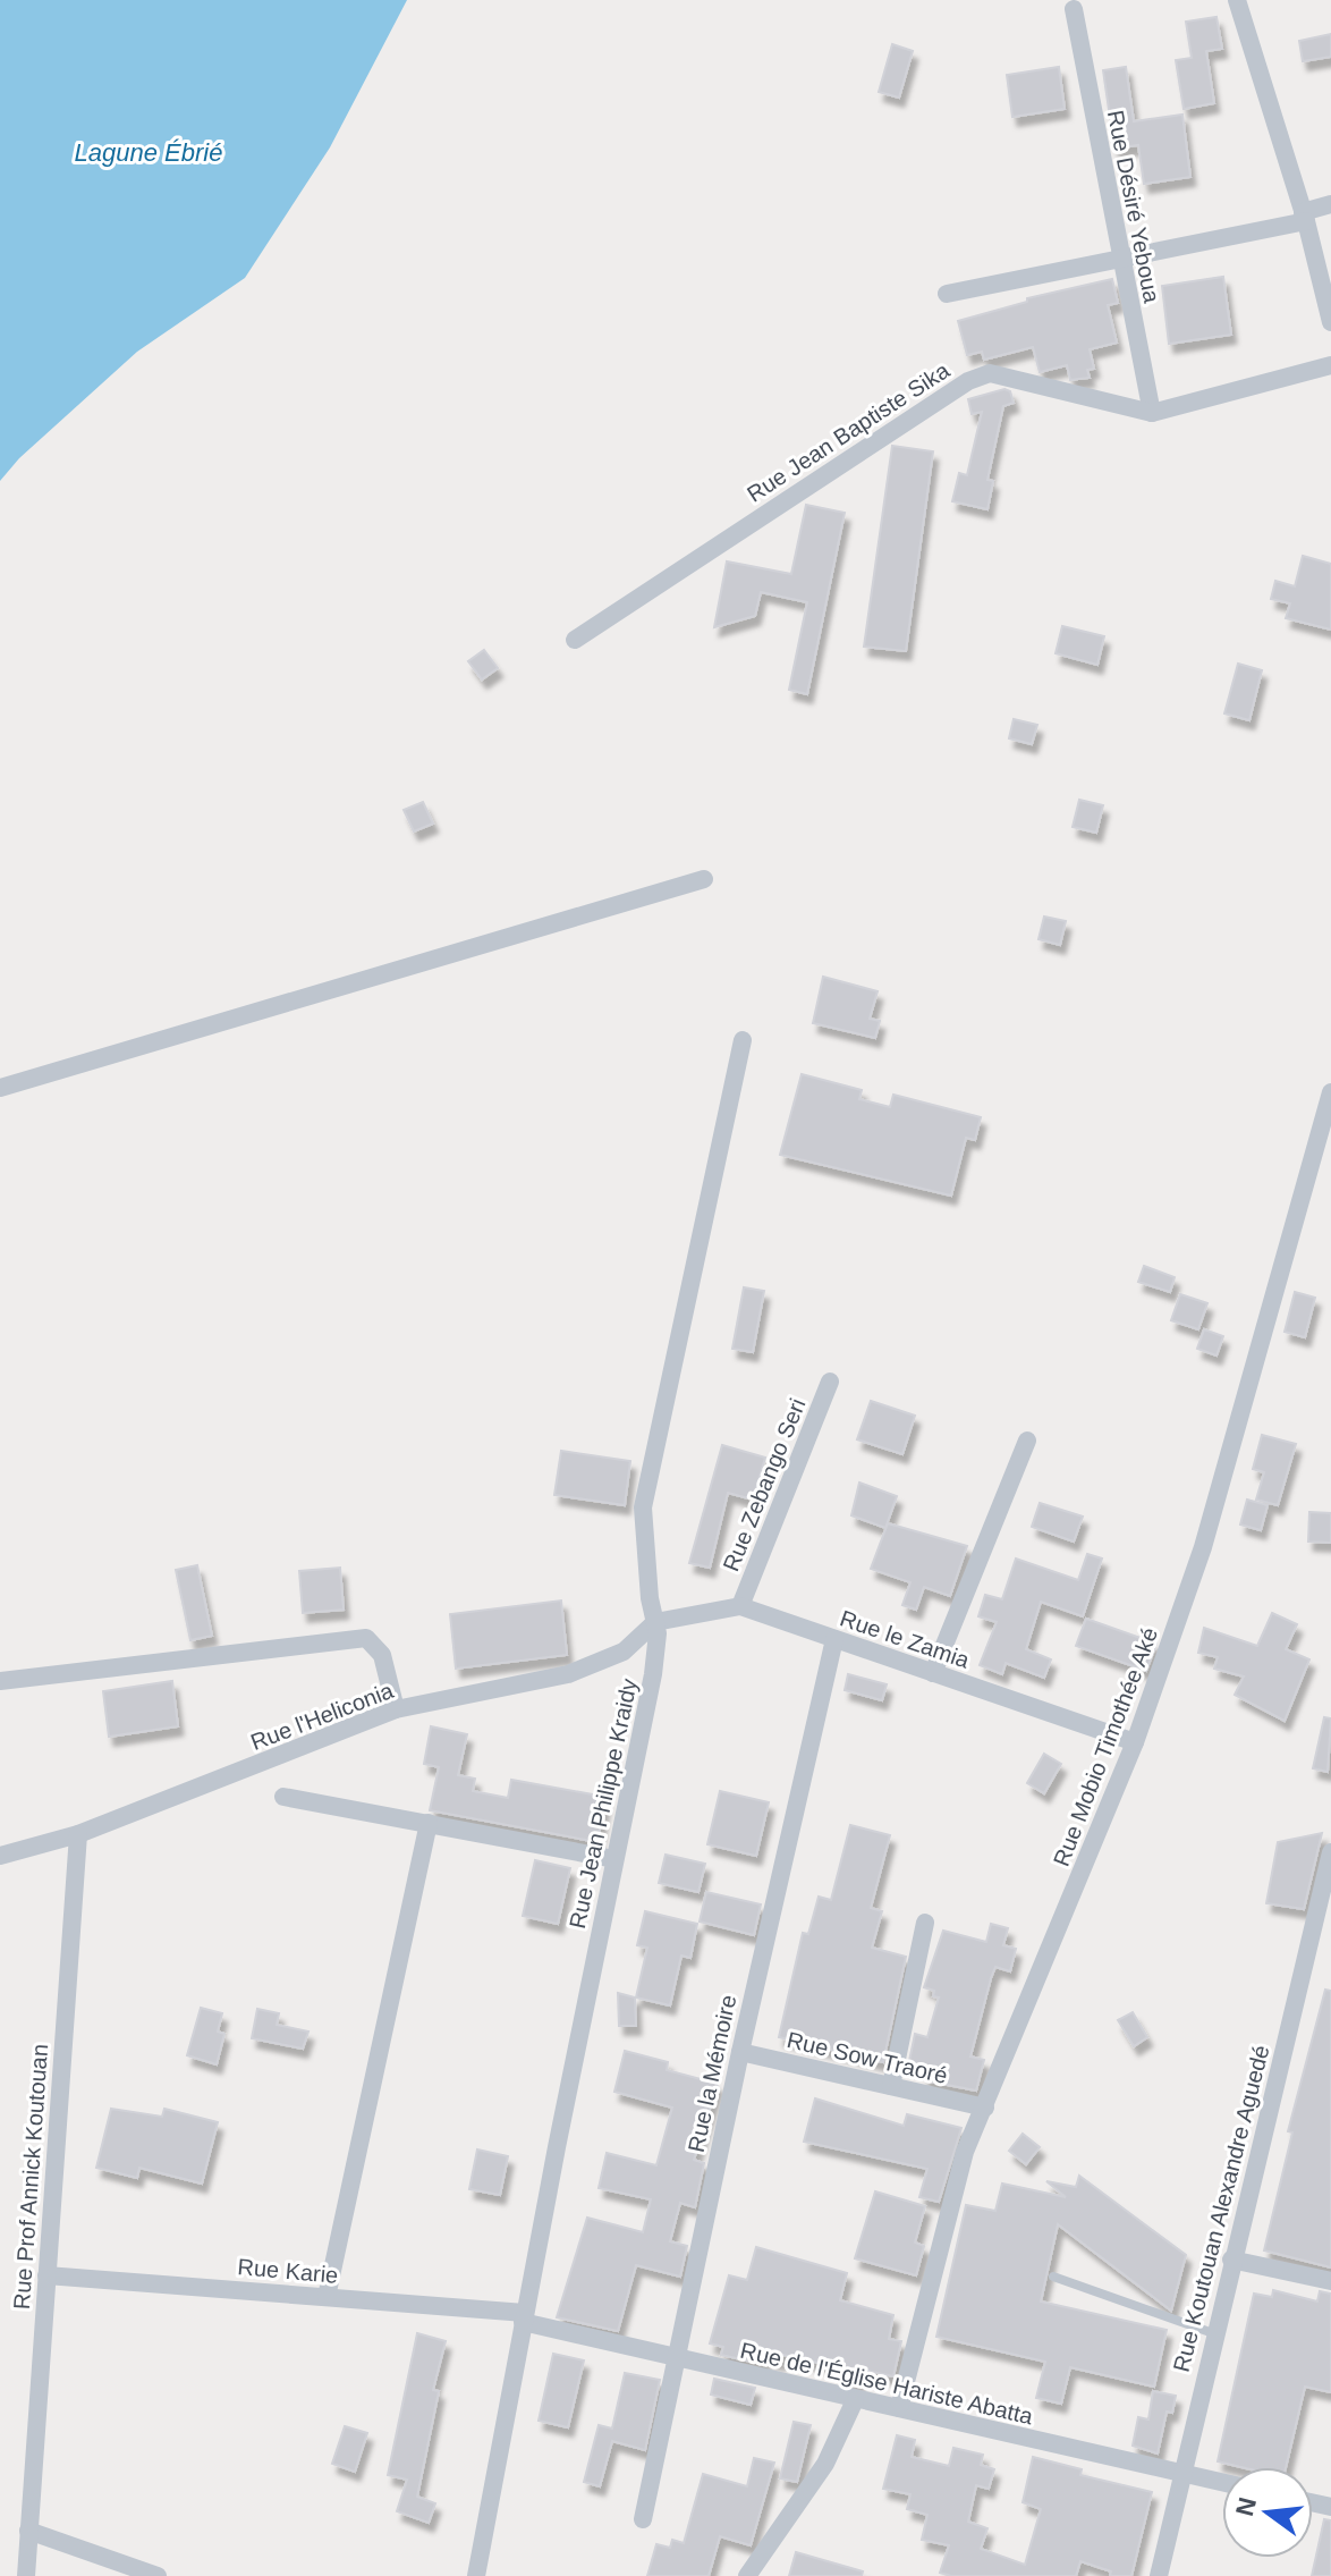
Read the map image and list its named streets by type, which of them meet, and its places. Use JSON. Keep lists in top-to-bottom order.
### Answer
{
  "streets": {
    "street": [
      "Rue Désiré Yeboua",
      "Rue Jean Baptiste Sika",
      "Rue Zebango Seri",
      "Rue le Zamia",
      "Rue l'Heliconia",
      "Rue Mobio Timothée Aké",
      "Rue Jean Philippe Kraidy",
      "Rue Sow Traoré",
      "Rue la Mémoire",
      "Rue Prof Annick Koutouan",
      "Rue Koutouan Alexandre Aguedé",
      "Rue Karie",
      "Rue de l'Église Hariste Abatta"
    ]
  },
  "crossings": [
    ["Rue Désiré Yeboua", "Rue Jean Baptiste Sika"],
    ["Rue Zebango Seri", "Rue le Zamia"],
    ["Rue le Zamia", "Rue l'Heliconia"],
    ["Rue le Zamia", "Rue Mobio Timothée Aké"],
    ["Rue le Zamia", "Rue Jean Philippe Kraidy"],
    ["Rue le Zamia", "Rue la Mémoire"],
    ["Rue l'Heliconia", "Rue Jean Philippe Kraidy"],
    ["Rue l'Heliconia", "Rue Prof Annick Koutouan"],
    ["Rue Mobio Timothée Aké", "Rue Sow Traoré"],
    ["Rue Mobio Timothée Aké", "Rue de l'Église Hariste Abatta"],
    ["Rue Jean Philippe Kraidy", "Rue Karie"],
    ["Rue Jean Philippe Kraidy", "Rue de l'Église Hariste Abatta"],
    ["Rue Sow Traoré", "Rue la Mémoire"],
    ["Rue la Mémoire", "Rue de l'Église Hariste Abatta"],
    ["Rue Prof Annick Koutouan", "Rue Karie"],
    ["Rue Koutouan Alexandre Aguedé", "Rue de l'Église Hariste Abatta"],
    ["Rue Karie", "Rue de l'Église Hariste Abatta"]
  ],
  "water": ["Lagune Ébrié"],
  "north": "left"
}
